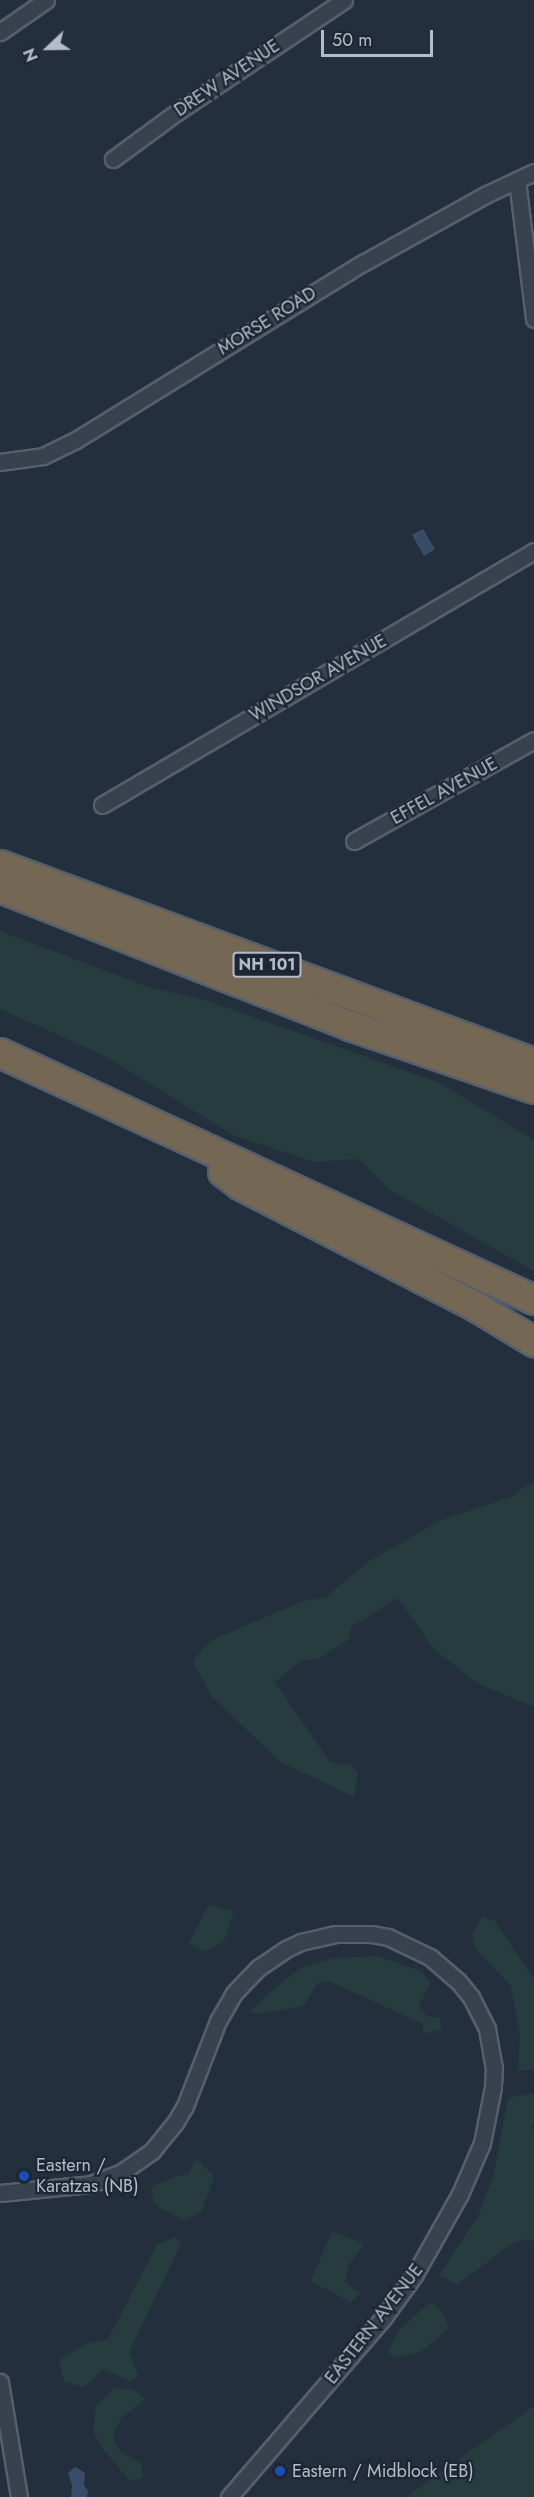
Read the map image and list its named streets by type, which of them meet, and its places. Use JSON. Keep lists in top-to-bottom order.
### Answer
{
  "streets": {
    "highway": ["NH 101"],
    "street": [
      "DREW AVENUE",
      "MORSE ROAD",
      "WINDSOR AVENUE",
      "EFFEL AVENUE",
      "EASTERN AVENUE"
    ]
  },
  "places": ["Eastern / Karatzas (NB)", "Eastern / Midblock (EB)"],
  "scale_bar": "50 m",
  "north": "left"
}
